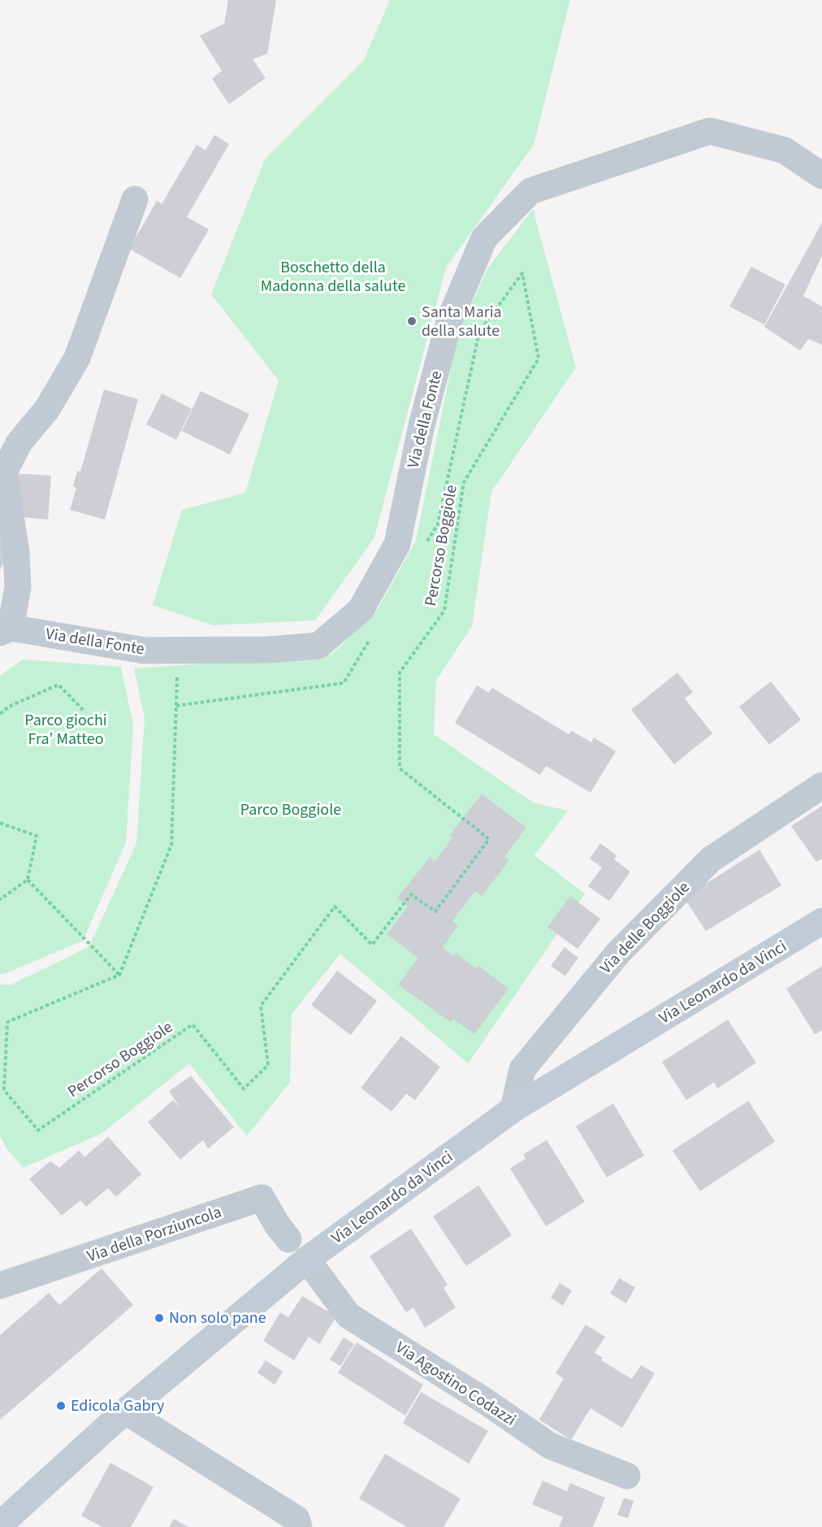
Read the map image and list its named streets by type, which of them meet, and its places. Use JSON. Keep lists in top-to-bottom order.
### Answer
{
  "streets": {
    "street": [
      "Via della Fonte",
      "Via delle Boggiole",
      "Via Leonardo da Vinci",
      "Via della Porziuncola",
      "Via Agostino Codazzi"
    ],
    "path": ["Percorso Boggiole"]
  },
  "crossings": [
    ["Via delle Boggiole", "Via Leonardo da Vinci"],
    ["Via Leonardo da Vinci", "Via Agostino Codazzi"]
  ],
  "parks": ["Boschetto della Madonna della salute", "Parco giochi Fra' Matteo", "Parco Boggiole"],
  "places": ["Santa Maria della salute", "Non solo pane", "Edicola Gabry"]
}
